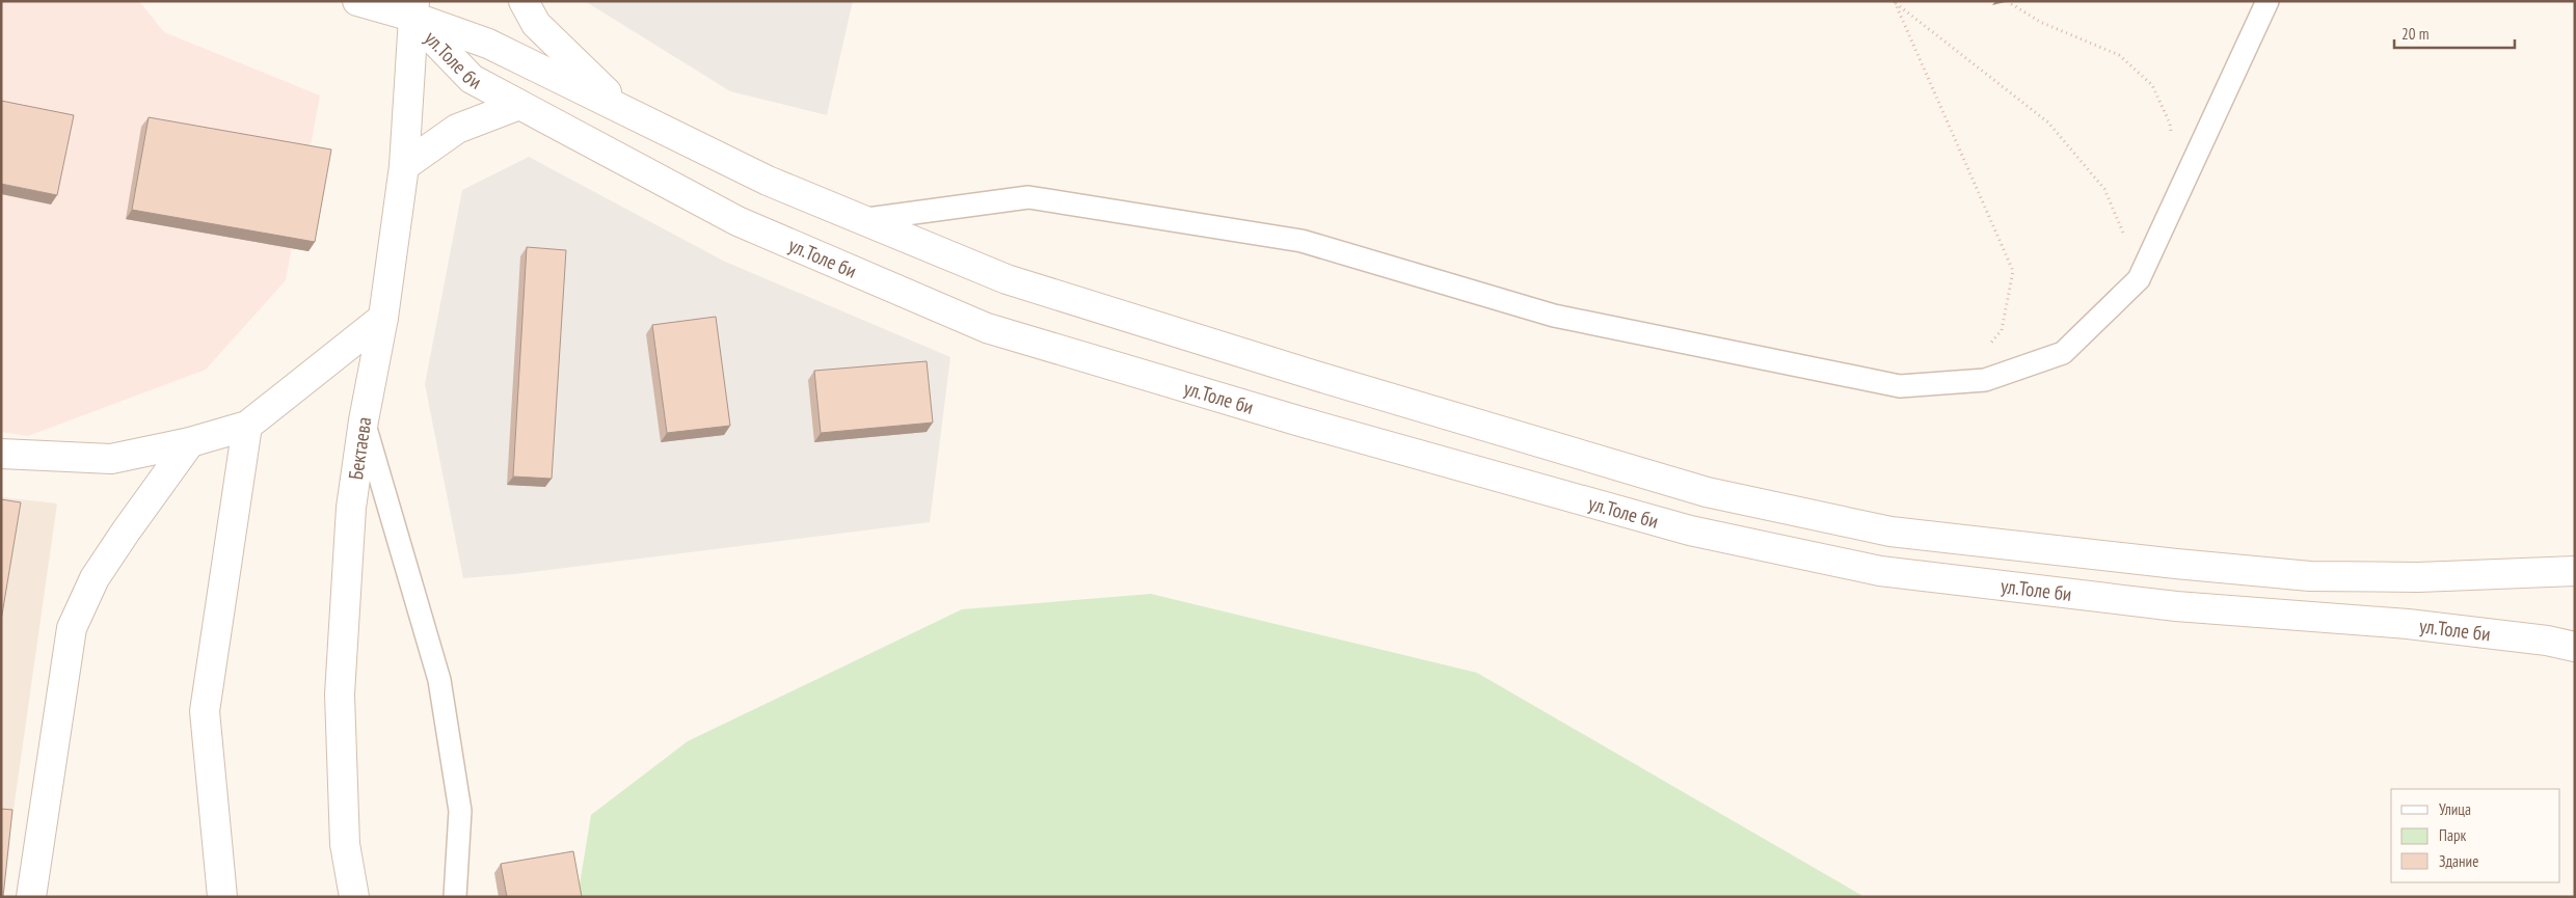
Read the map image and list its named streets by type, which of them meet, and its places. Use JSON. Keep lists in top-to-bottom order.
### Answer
{
  "streets": {
    "main road": ["ул.Толе би", "Бектаева"]
  },
  "crossings": [
    ["ул.Толе би", "Бектаева"]
  ],
  "legend": ["Улица", "Парк", "Здание"],
  "scale_bar": "20 m"
}
